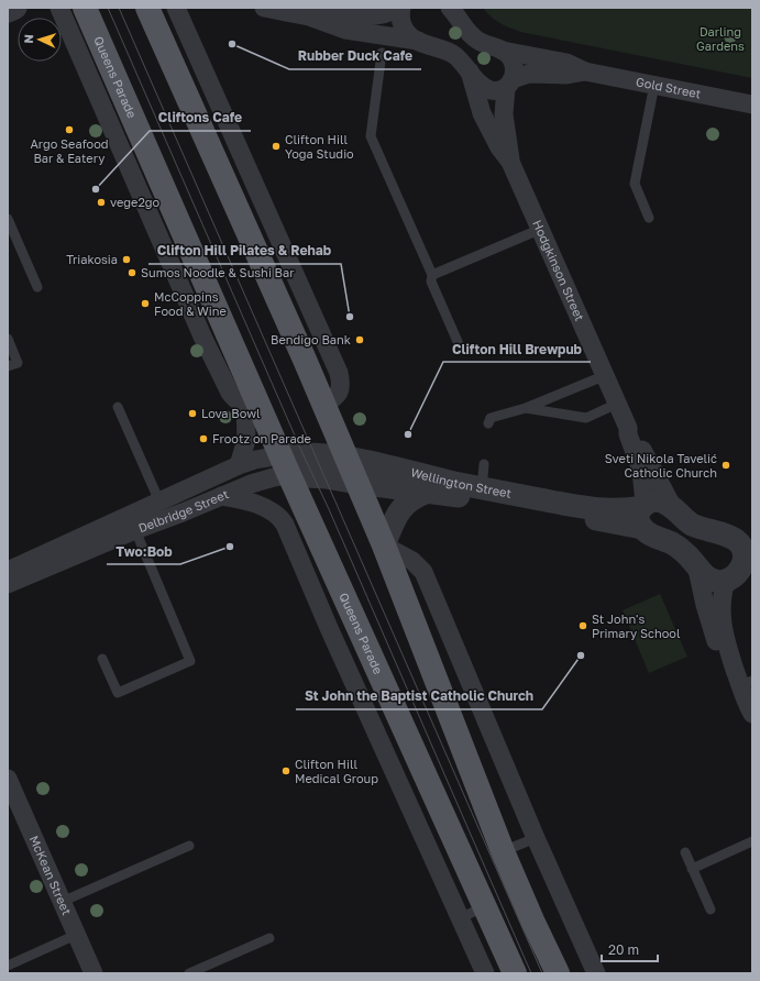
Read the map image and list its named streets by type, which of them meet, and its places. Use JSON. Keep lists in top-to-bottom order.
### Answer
{
  "streets": {
    "main road": ["Queens Parade"],
    "street": [
      "Gold Street",
      "Hodgkinson Street",
      "Wellington Street",
      "Delbridge Street",
      "McKean Street"
    ]
  },
  "crossings": [
    ["Queens Parade", "Wellington Street"],
    ["Queens Parade", "Delbridge Street"],
    ["Gold Street", "Hodgkinson Street"],
    ["Hodgkinson Street", "Wellington Street"],
    ["Wellington Street", "Delbridge Street"]
  ],
  "parks": ["Darling Gardens"],
  "places": [
    "Rubber Duck Cafe",
    "Argo Seafood Bar & Eatery",
    "Clifton Hill Yoga Studio",
    "Cliftons Cafe",
    "vege2go",
    "Triakosia",
    "Sumos Noodle & Sushi Bar",
    "McCoppins Food & Wine",
    "Clifton Hill Pilates & Rehab",
    "Bendigo Bank",
    "Lova Bowl",
    "Clifton Hill Brewpub",
    "Frootz on Parade",
    "Sveti Nikola Tavelić Catholic Church",
    "Two:Bob",
    "St John's Primary School",
    "St John the Baptist Catholic Church",
    "Clifton Hill Medical Group"
  ],
  "scale_bar": "20 m",
  "north": "left"
}
